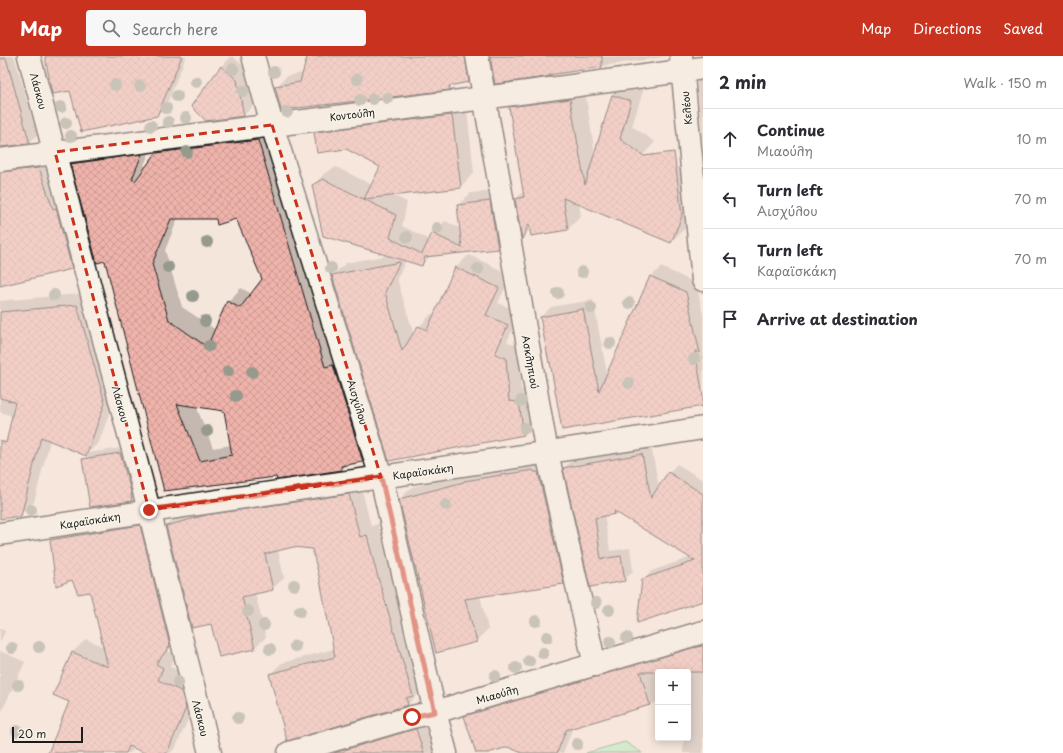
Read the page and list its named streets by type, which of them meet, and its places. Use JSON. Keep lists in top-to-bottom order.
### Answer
{
  "streets": {
    "street": [
      "Λάσκου",
      "Κελέου",
      "Κοντούλη",
      "Ασκληπιού",
      "Αισχύλου",
      "Καραϊσκάκη",
      "Μιαούλη"
    ]
  },
  "crossings": [
    ["Λάσκου", "Κοντούλη"],
    ["Λάσκου", "Καραϊσκάκη"],
    ["Κελέου", "Κοντούλη"],
    ["Κοντούλη", "Ασκληπιού"],
    ["Κοντούλη", "Αισχύλου"],
    ["Ασκληπιού", "Καραϊσκάκη"],
    ["Ασκληπιού", "Μιαούλη"],
    ["Αισχύλου", "Καραϊσκάκη"],
    ["Αισχύλου", "Μιαούλη"]
  ],
  "scale_bar": "20 m",
  "page": {
    "header": "Map",
    "search": "Search here",
    "nav": ["Map", "Directions", "Saved"],
    "heading": ["2 min", "Walk · 150 m"],
    "list": [
      ["Continue", "Μιαούλη", "10 m"],
      ["Turn left", "Αισχύλου", "70 m"],
      ["Turn left", "Καραϊσκάκη", "70 m"],
      "Arrive at destination"
    ],
    "map_buttons": ["+", "−"],
    "scale": "20 m"
  }
}
